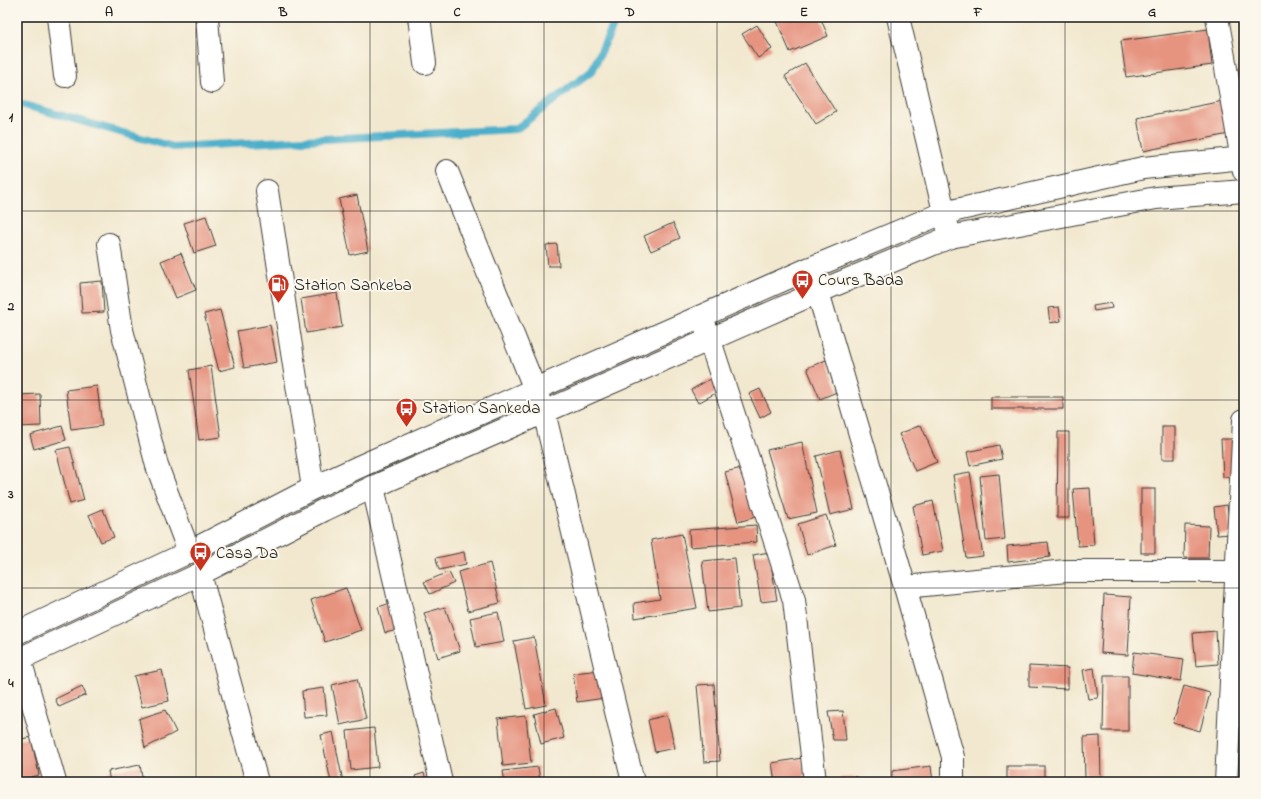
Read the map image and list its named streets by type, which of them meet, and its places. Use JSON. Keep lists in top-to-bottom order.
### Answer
{
  "places": {
    "bus stop": ["Cours Bada", "Station Sankeda", "Casa Da"],
    "fuel station": ["Station Sankeba"]
  },
  "grid": {
    "columns": [
      "A",
      "B",
      "C",
      "D",
      "E",
      "F",
      "G"
    ],
    "rows": [
      "1",
      "2",
      "3",
      "4"
    ]
  }
}
